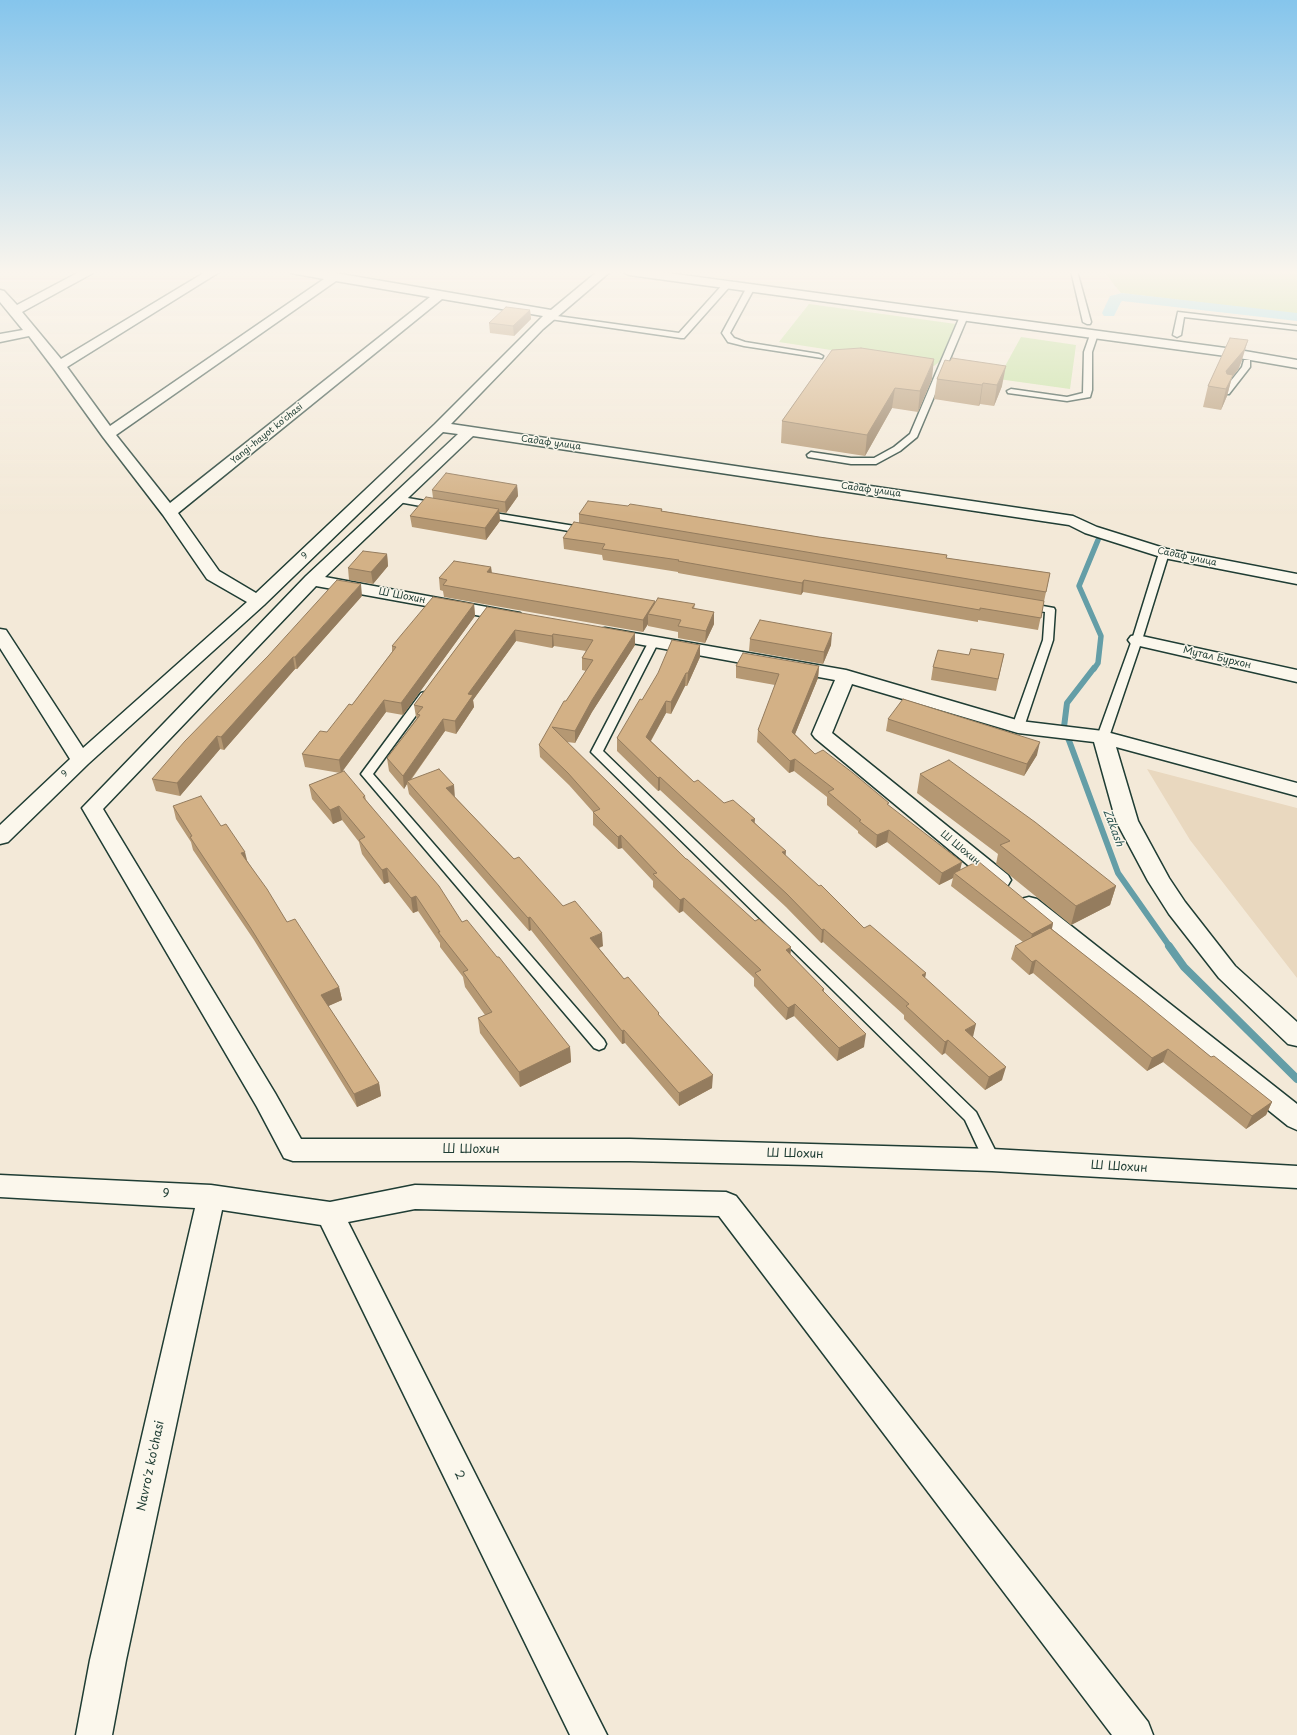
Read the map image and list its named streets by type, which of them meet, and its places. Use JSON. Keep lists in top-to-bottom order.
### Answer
{
  "streets": {
    "street": [
      "Yangi-hayot ko'chasi",
      "Садаф улица",
      "9",
      "Ш Шохин",
      "Мутал Бурхон",
      "Navro'z ko'chasi",
      "2"
    ]
  },
  "crossings": [
    ["Садаф улица", "9"],
    ["9", "Navro'z ko'chasi"],
    ["9", "2"]
  ],
  "water": ["Zakash"]
}
